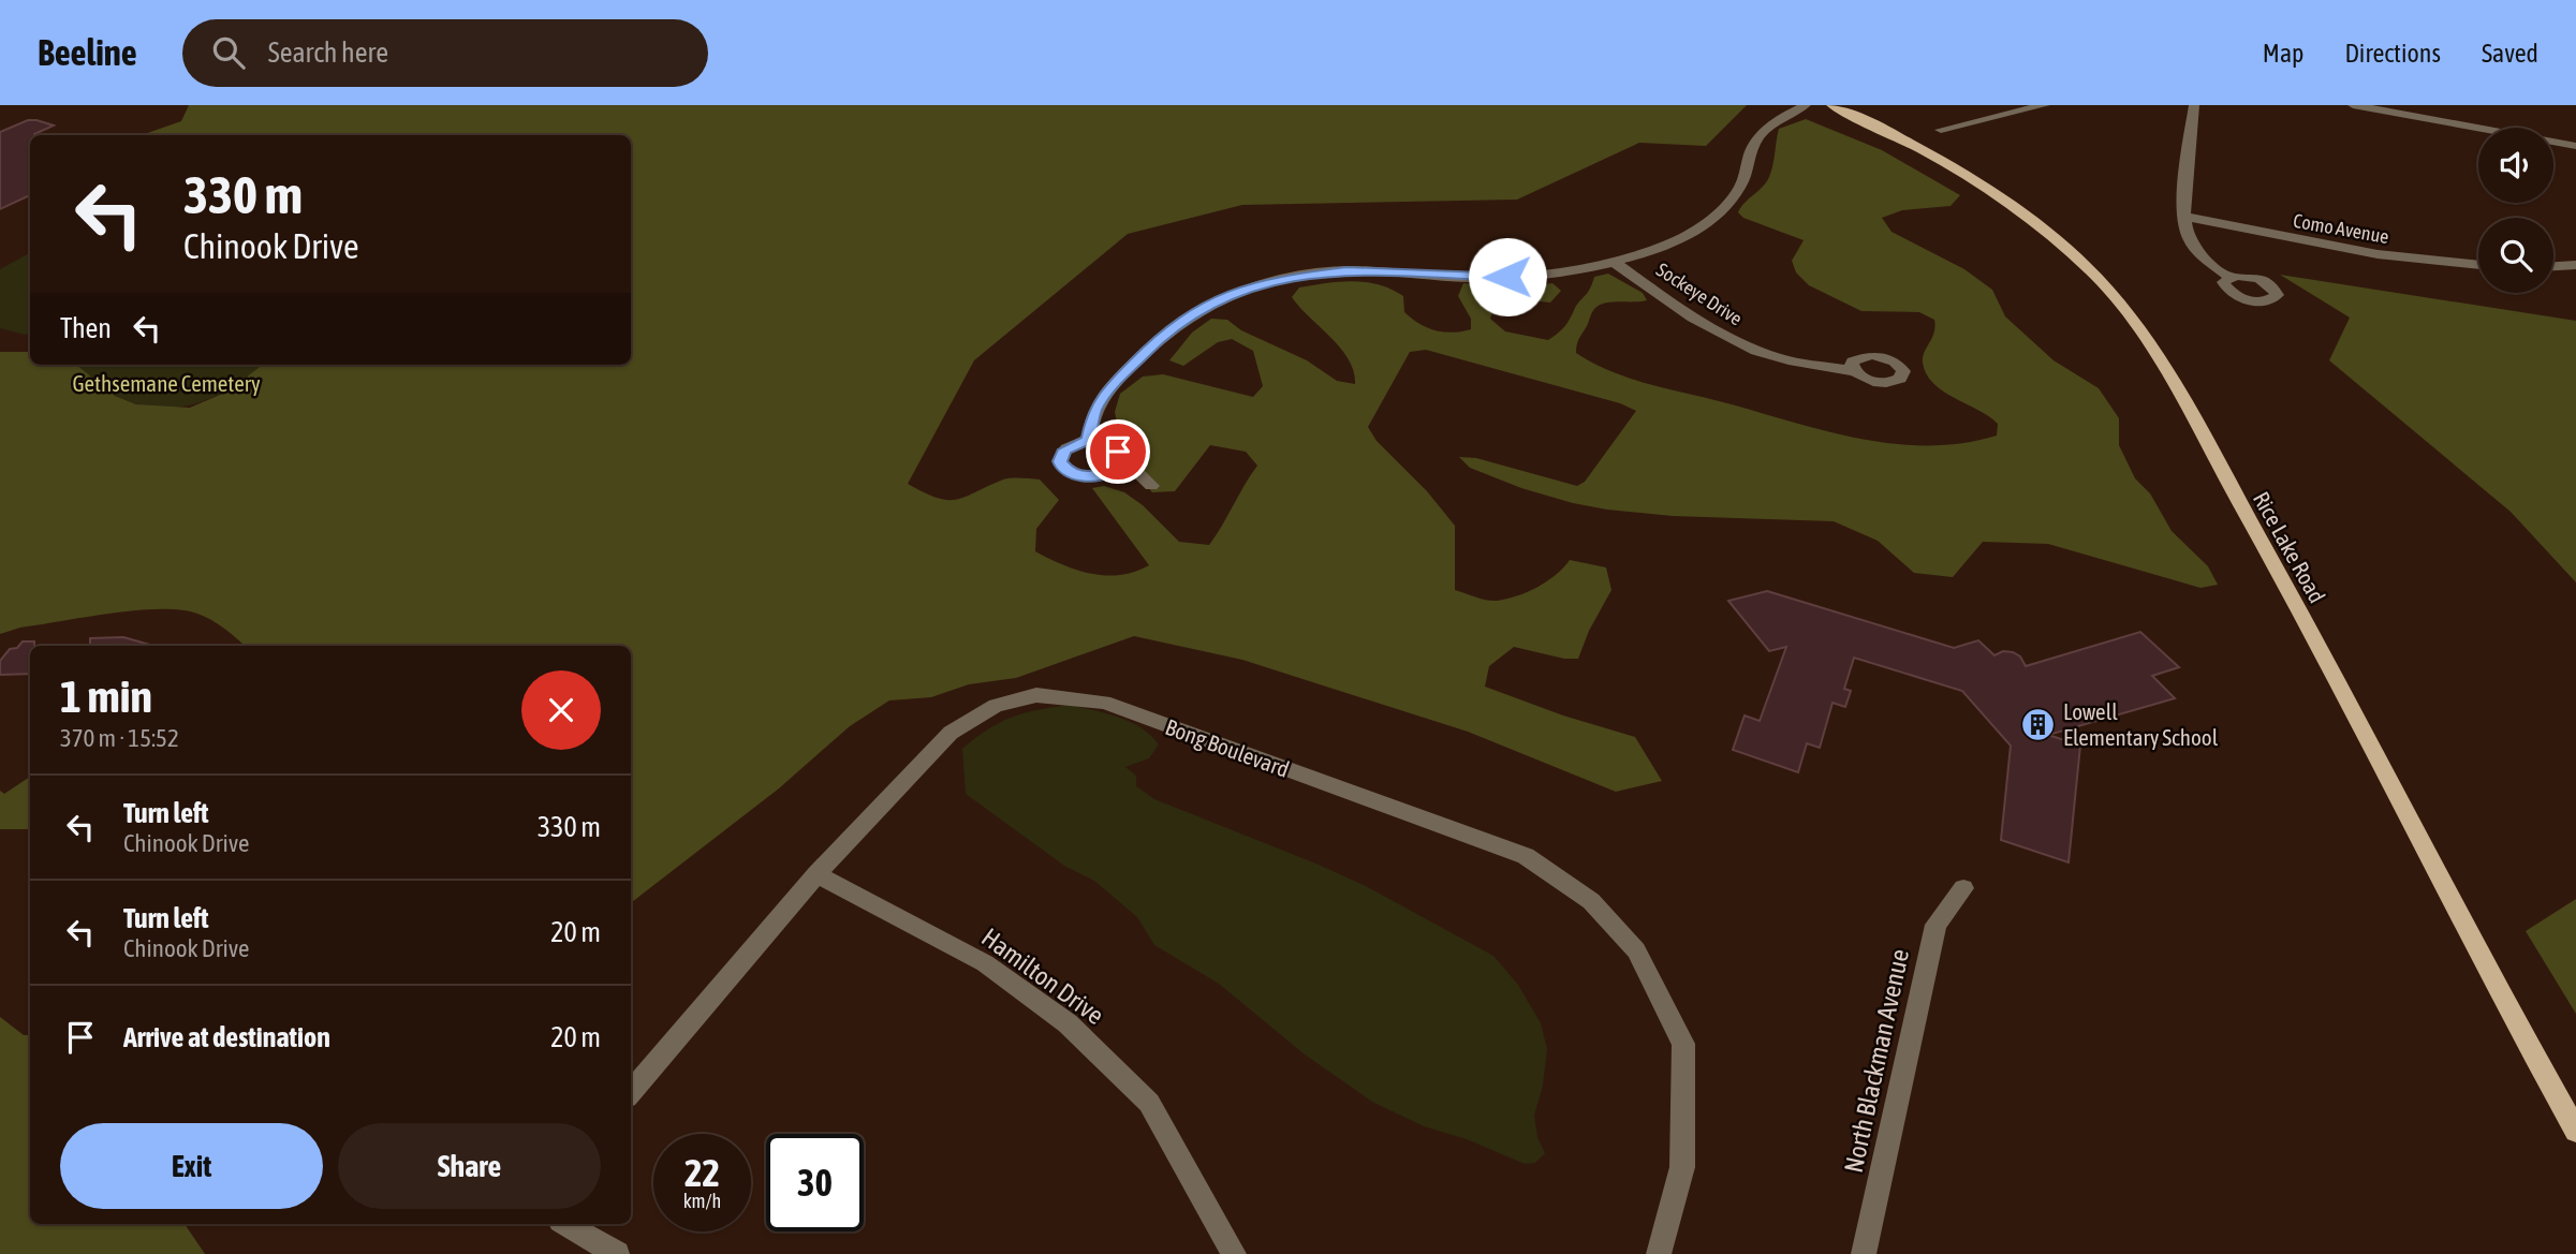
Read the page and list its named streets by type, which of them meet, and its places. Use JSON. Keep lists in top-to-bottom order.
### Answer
{
  "streets": {
    "main road": ["Rice Lake Road"],
    "street": [
      "Como Avenue",
      "Sockeye Drive",
      "Bong Boulevard",
      "Hamilton Drive",
      "North Blackman Avenue"
    ]
  },
  "crossings": [
    ["Bong Boulevard", "Hamilton Drive"]
  ],
  "parks": ["Gethsemane Cemetery"],
  "places": {
    "building": ["Lowell Elementary School"]
  },
  "page": {
    "header": "Beeline",
    "search": "Search here",
    "nav": ["Map", "Directions", "Saved"],
    "turn": ["330 m", "Chinook Drive"],
    "then": "Then",
    "heading": ["1 min", "370 m · 15:52"],
    "list": [
      {
        "name": "Turn left",
        "note": "Chinook Drive",
        "value": "330 m"
      },
      {
        "name": "Turn left",
        "note": "Chinook Drive",
        "value": "20 m"
      },
      {
        "name": "Arrive at destination",
        "value": "20 m"
      }
    ],
    "buttons": ["Exit", "Share"],
    "speed": "22 km/h",
    "limit": "30"
  }
}
